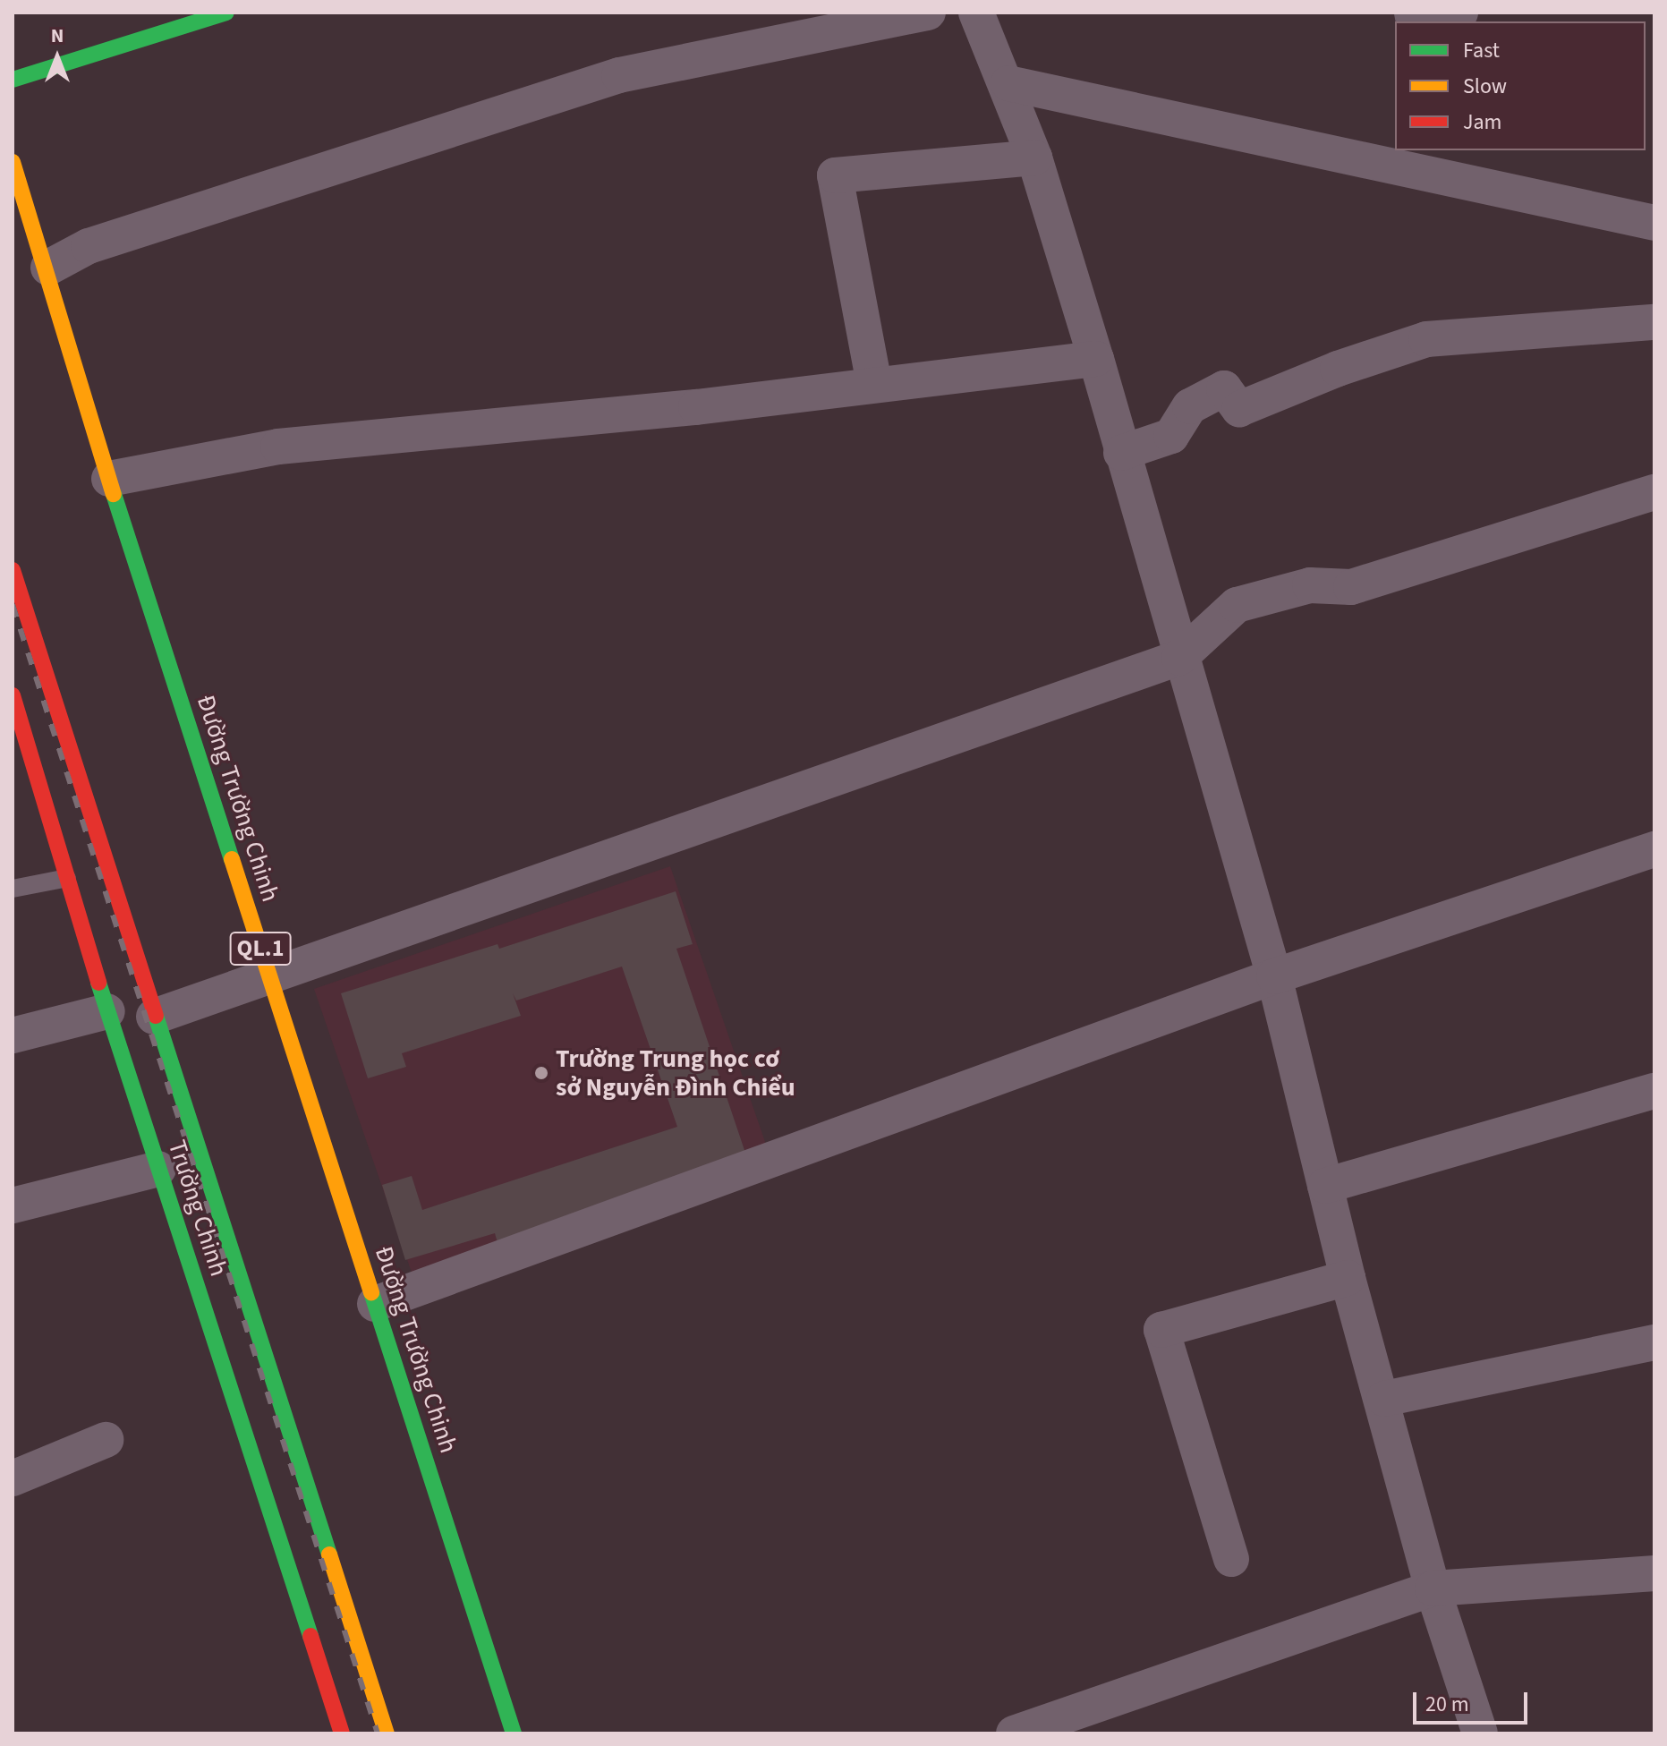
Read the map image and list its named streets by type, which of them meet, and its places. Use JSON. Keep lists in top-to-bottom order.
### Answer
{
  "streets": {
    "main road": ["Đường Trường Chinh", "QL.1", "Trường Chinh"]
  },
  "places": ["Trường Trung học cơ sở Nguyễn Đình Chiểu"],
  "legend": ["Fast", "Slow", "Jam"],
  "scale_bar": "20 m",
  "north": "top"
}
